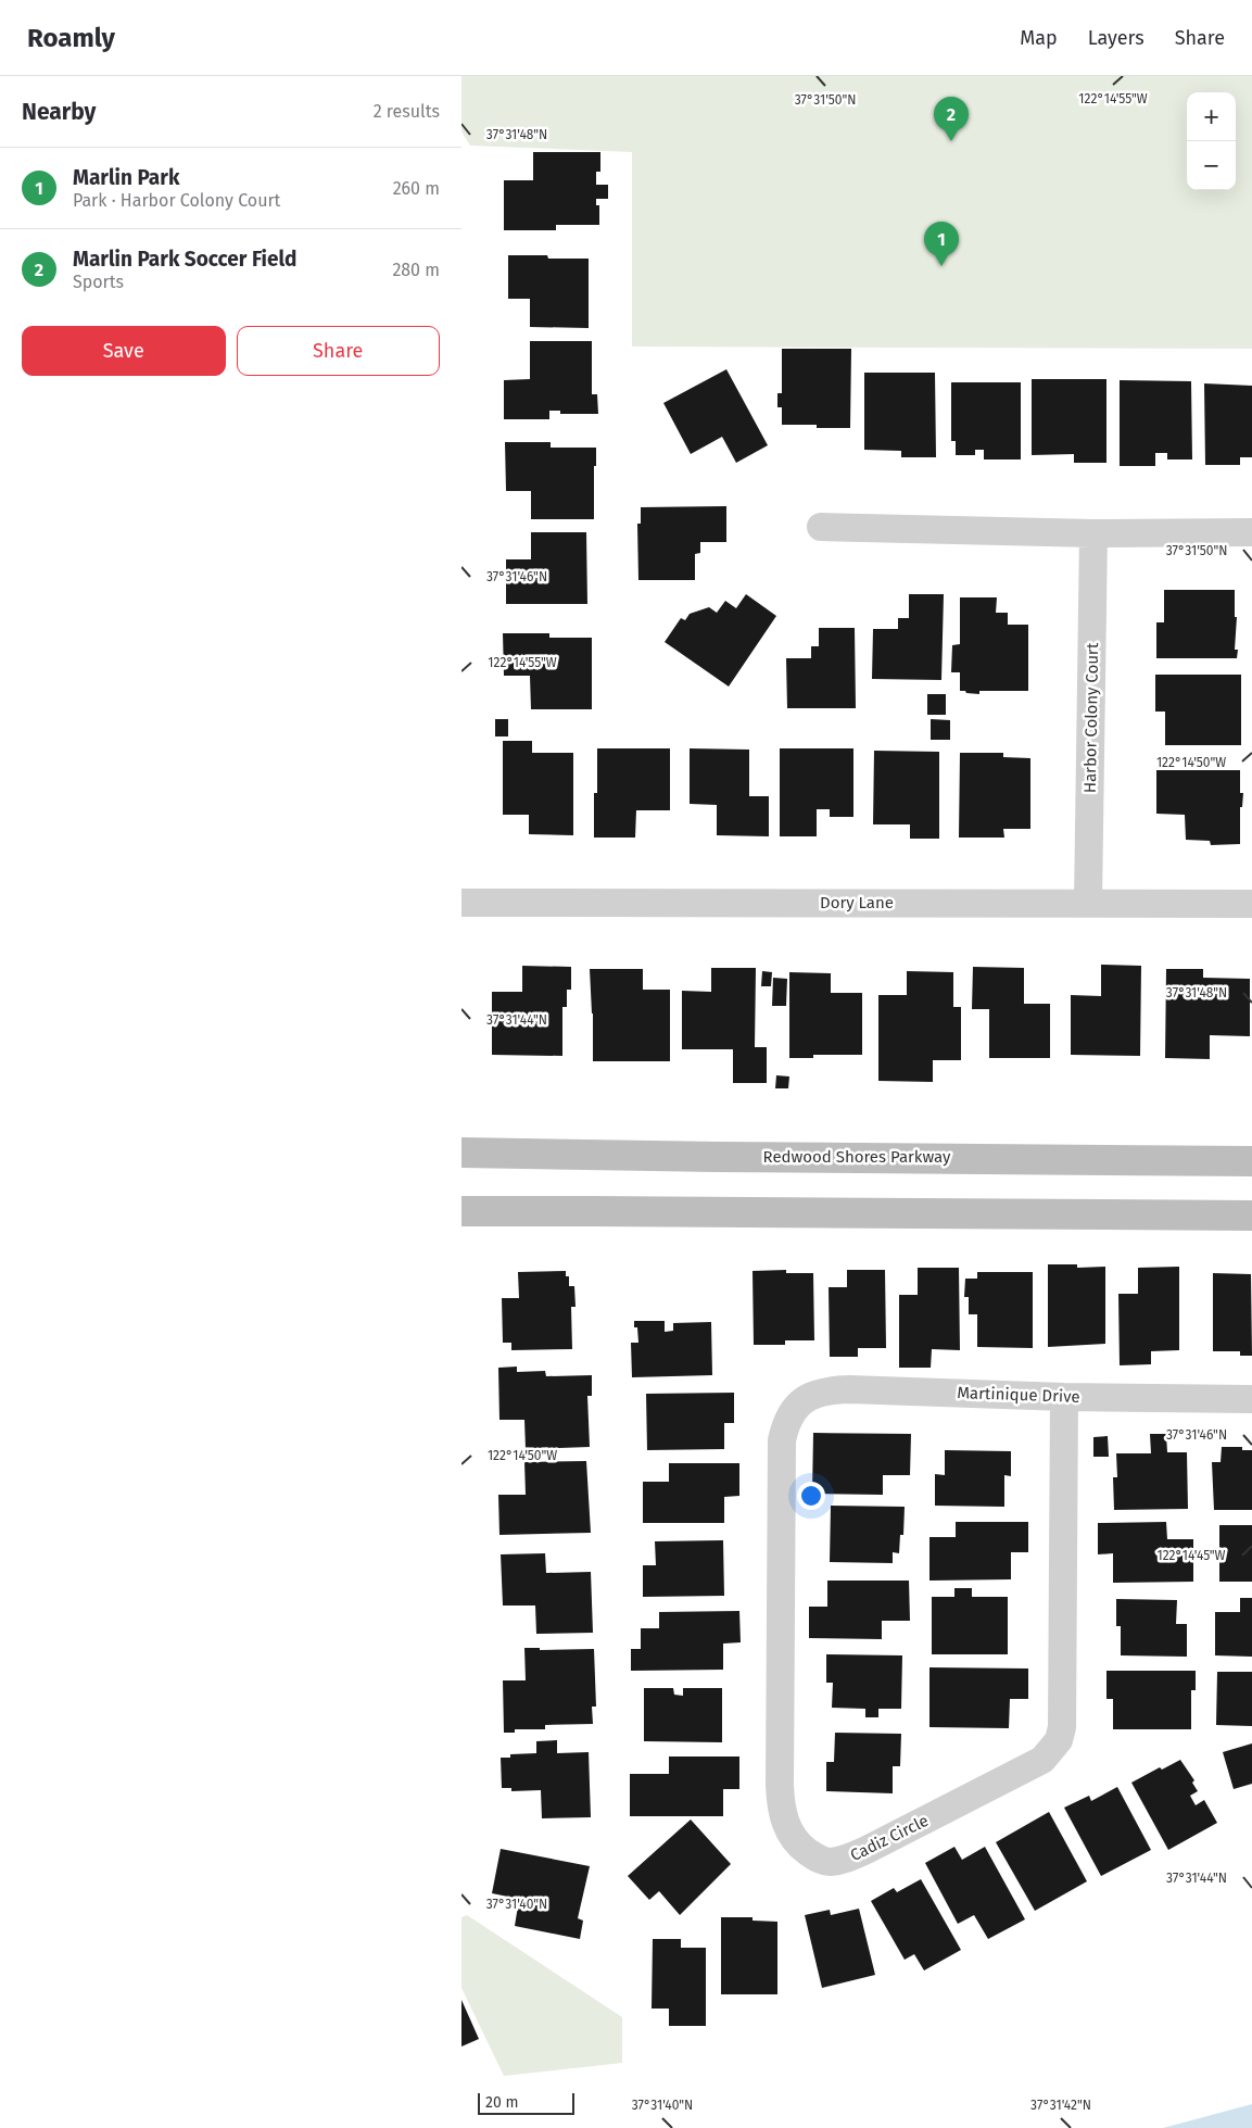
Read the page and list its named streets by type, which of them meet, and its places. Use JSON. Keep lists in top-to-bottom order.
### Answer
{
  "streets": {
    "main road": ["Redwood Shores Parkway"],
    "street": [
      "Harbor Colony Court",
      "Dory Lane",
      "Martinique Drive",
      "Cadiz Circle"
    ]
  },
  "crossings": [
    ["Harbor Colony Court", "Dory Lane"],
    ["Martinique Drive", "Cadiz Circle"]
  ],
  "scale_bar": "20 m",
  "page": {
    "header": "Roamly",
    "nav": ["Map", "Layers", "Share"],
    "heading": ["Nearby", "2 results"],
    "map_buttons": ["+", "−"],
    "pins": ["2", "1"],
    "list": [
      {
        "mark": "1",
        "name": "Marlin Park",
        "note": "Park · Harbor Colony Court",
        "value": "260 m"
      },
      {
        "mark": "2",
        "name": "Marlin Park Soccer Field",
        "note": "Sports",
        "value": "280 m"
      }
    ],
    "buttons": ["Save", "Share"],
    "scale": "20 m"
  },
  "coordinates": [
    "122°14'55\"W",
    "37°31'50\"N",
    "37°31'48\"N",
    "37°31'46\"N",
    "122°14'50\"W",
    "37°31'44\"N",
    "122°14'45\"W",
    "37°31'40\"N",
    "37°31'42\"N"
  ]
}
